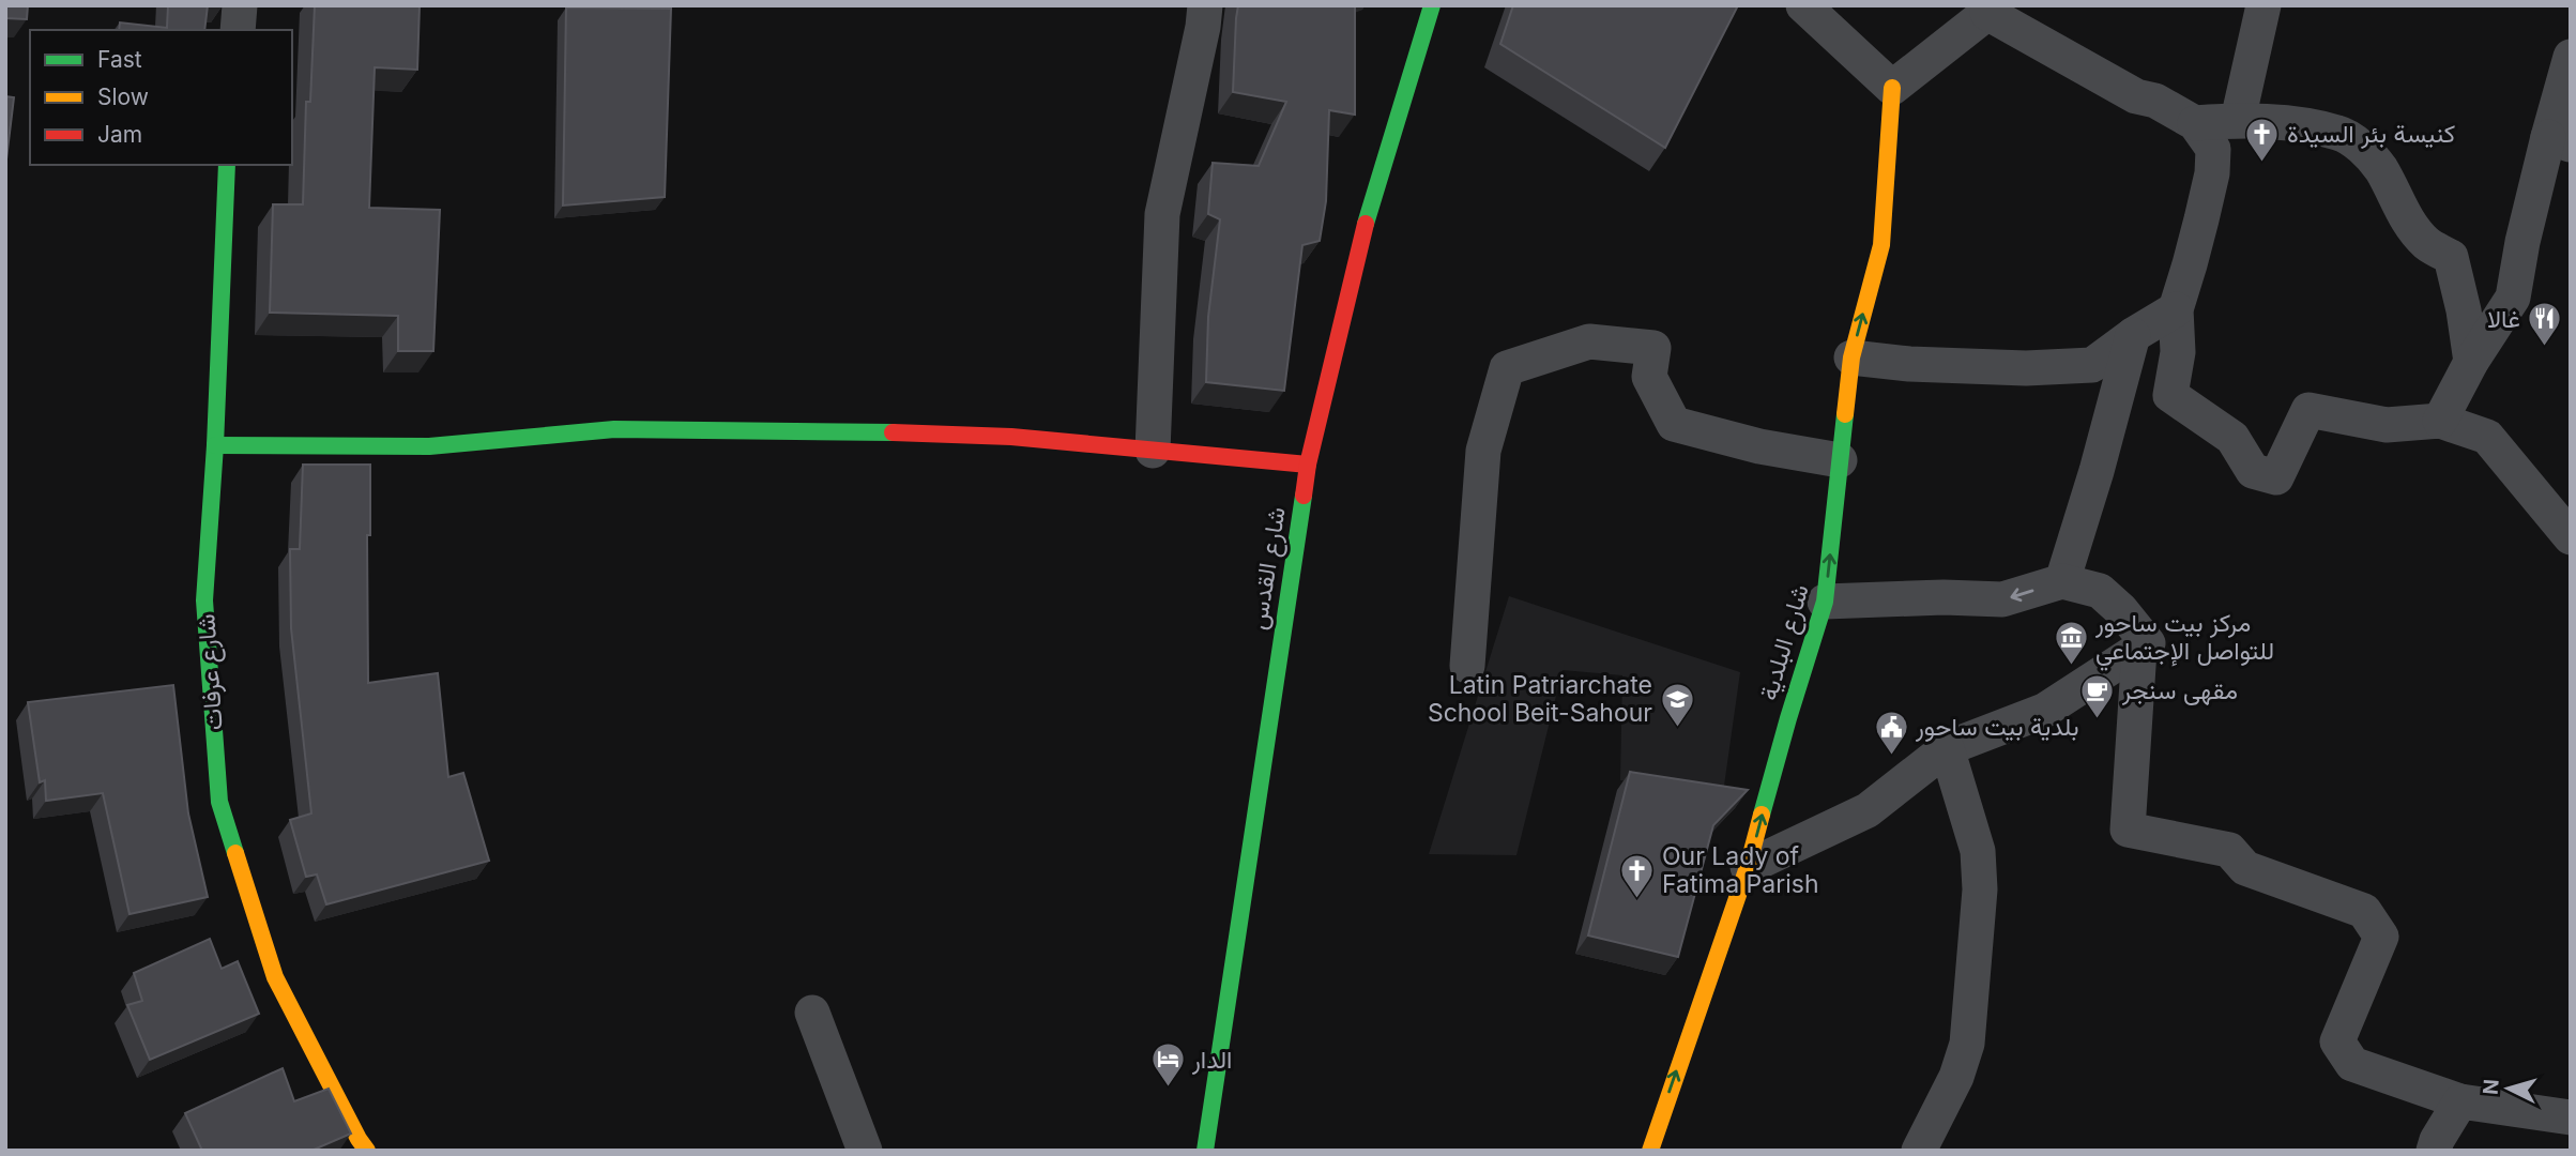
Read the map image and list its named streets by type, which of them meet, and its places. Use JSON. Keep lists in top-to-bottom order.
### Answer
{
  "streets": {
    "street": ["شارع القدس", "شارع البلدية", "شارع عرفات"]
  },
  "one_way": ["شارع البلدية"],
  "places": {
    "church": ["كنيسة بئر السيدة", "Our Lady of Fatima Parish"],
    "restaurant": ["غالا"],
    "museum": ["مركز بيت ساحور للتواصل الإجتماعي"],
    "cafe": ["مقهى سنجر"],
    "school or university": ["Latin Patriarchate School Beit-Sahour"],
    "public building": ["بلدية بيت ساحور"],
    "hotel": ["الدار"]
  },
  "legend": ["Fast", "Slow", "Jam"],
  "north": "left"
}
